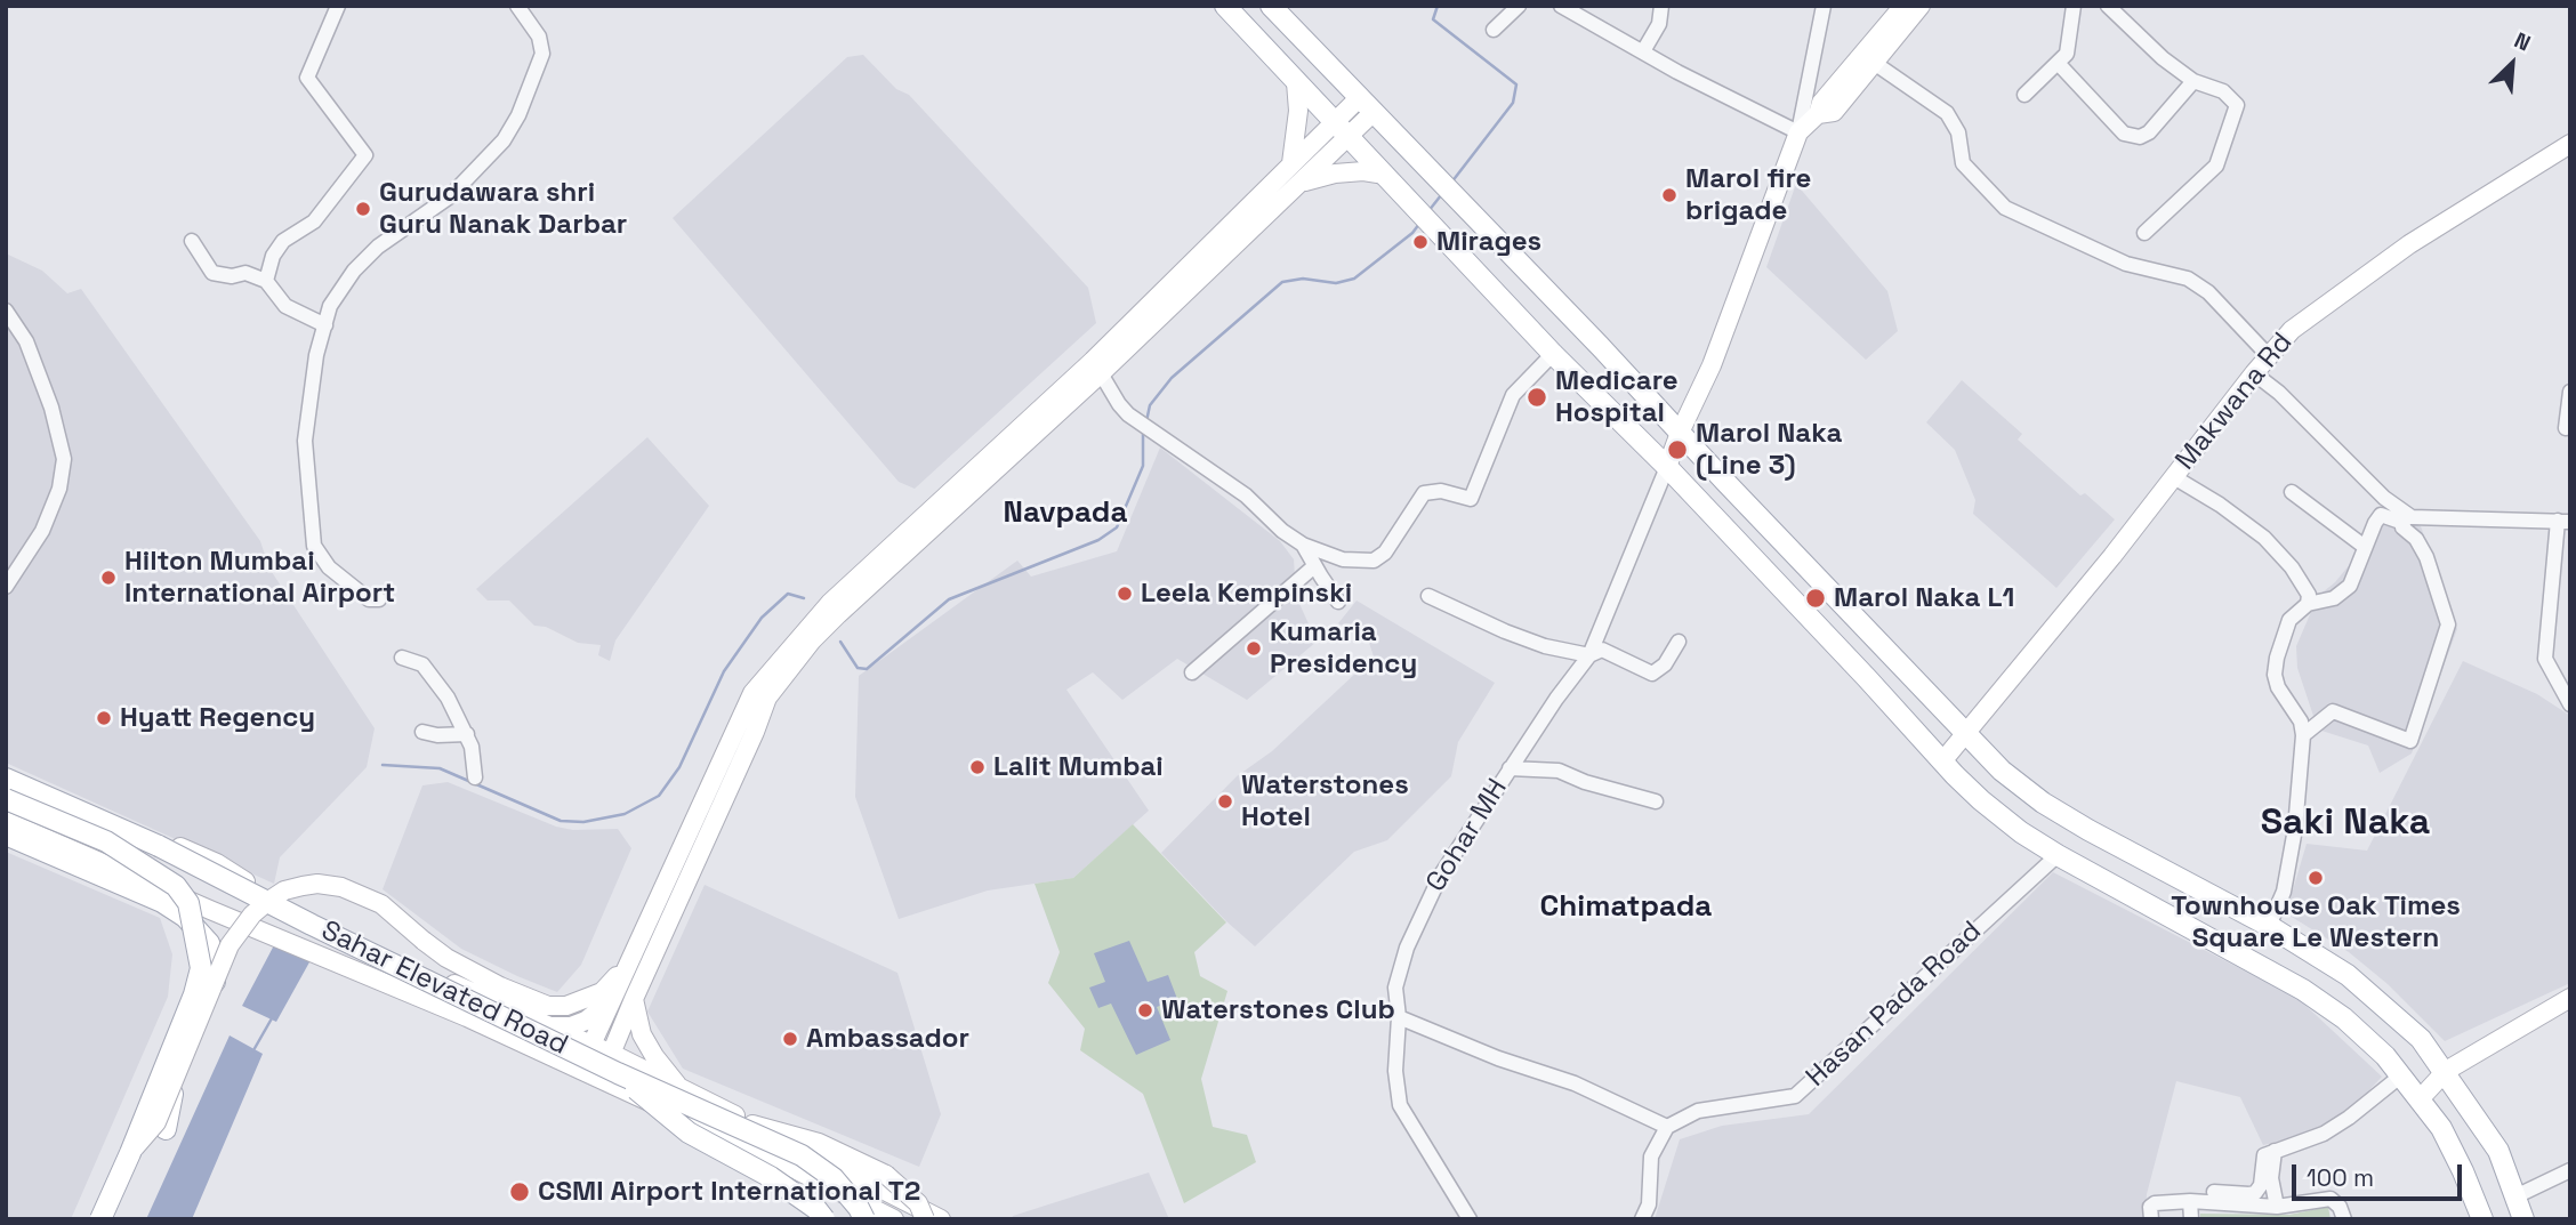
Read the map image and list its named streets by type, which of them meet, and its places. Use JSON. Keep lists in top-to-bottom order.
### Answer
{
  "streets": {
    "main road": ["Makwana Rd", "Sahar Elevated Road"],
    "street": ["Gohar MH", "Hasan Pada Road"]
  },
  "districts": ["Navpada", "Saki Naka", "Chimatpada"],
  "places": [
    "Marol fire brigade",
    "Gurudawara shri Guru Nanak Darbar",
    "Mirages",
    "Medicare Hospital",
    "Marol Naka (Line 3)",
    "Hilton Mumbai International Airport",
    "Leela Kempinski",
    "Marol Naka L1",
    "Kumaria Presidency",
    "Hyatt Regency",
    "Lalit Mumbai",
    "Waterstones Hotel",
    "Townhouse Oak Times Square Le Western",
    "Waterstones Club",
    "Ambassador",
    "CSMI Airport International T2"
  ],
  "scale_bar": "100 m",
  "north": "top right"
}
